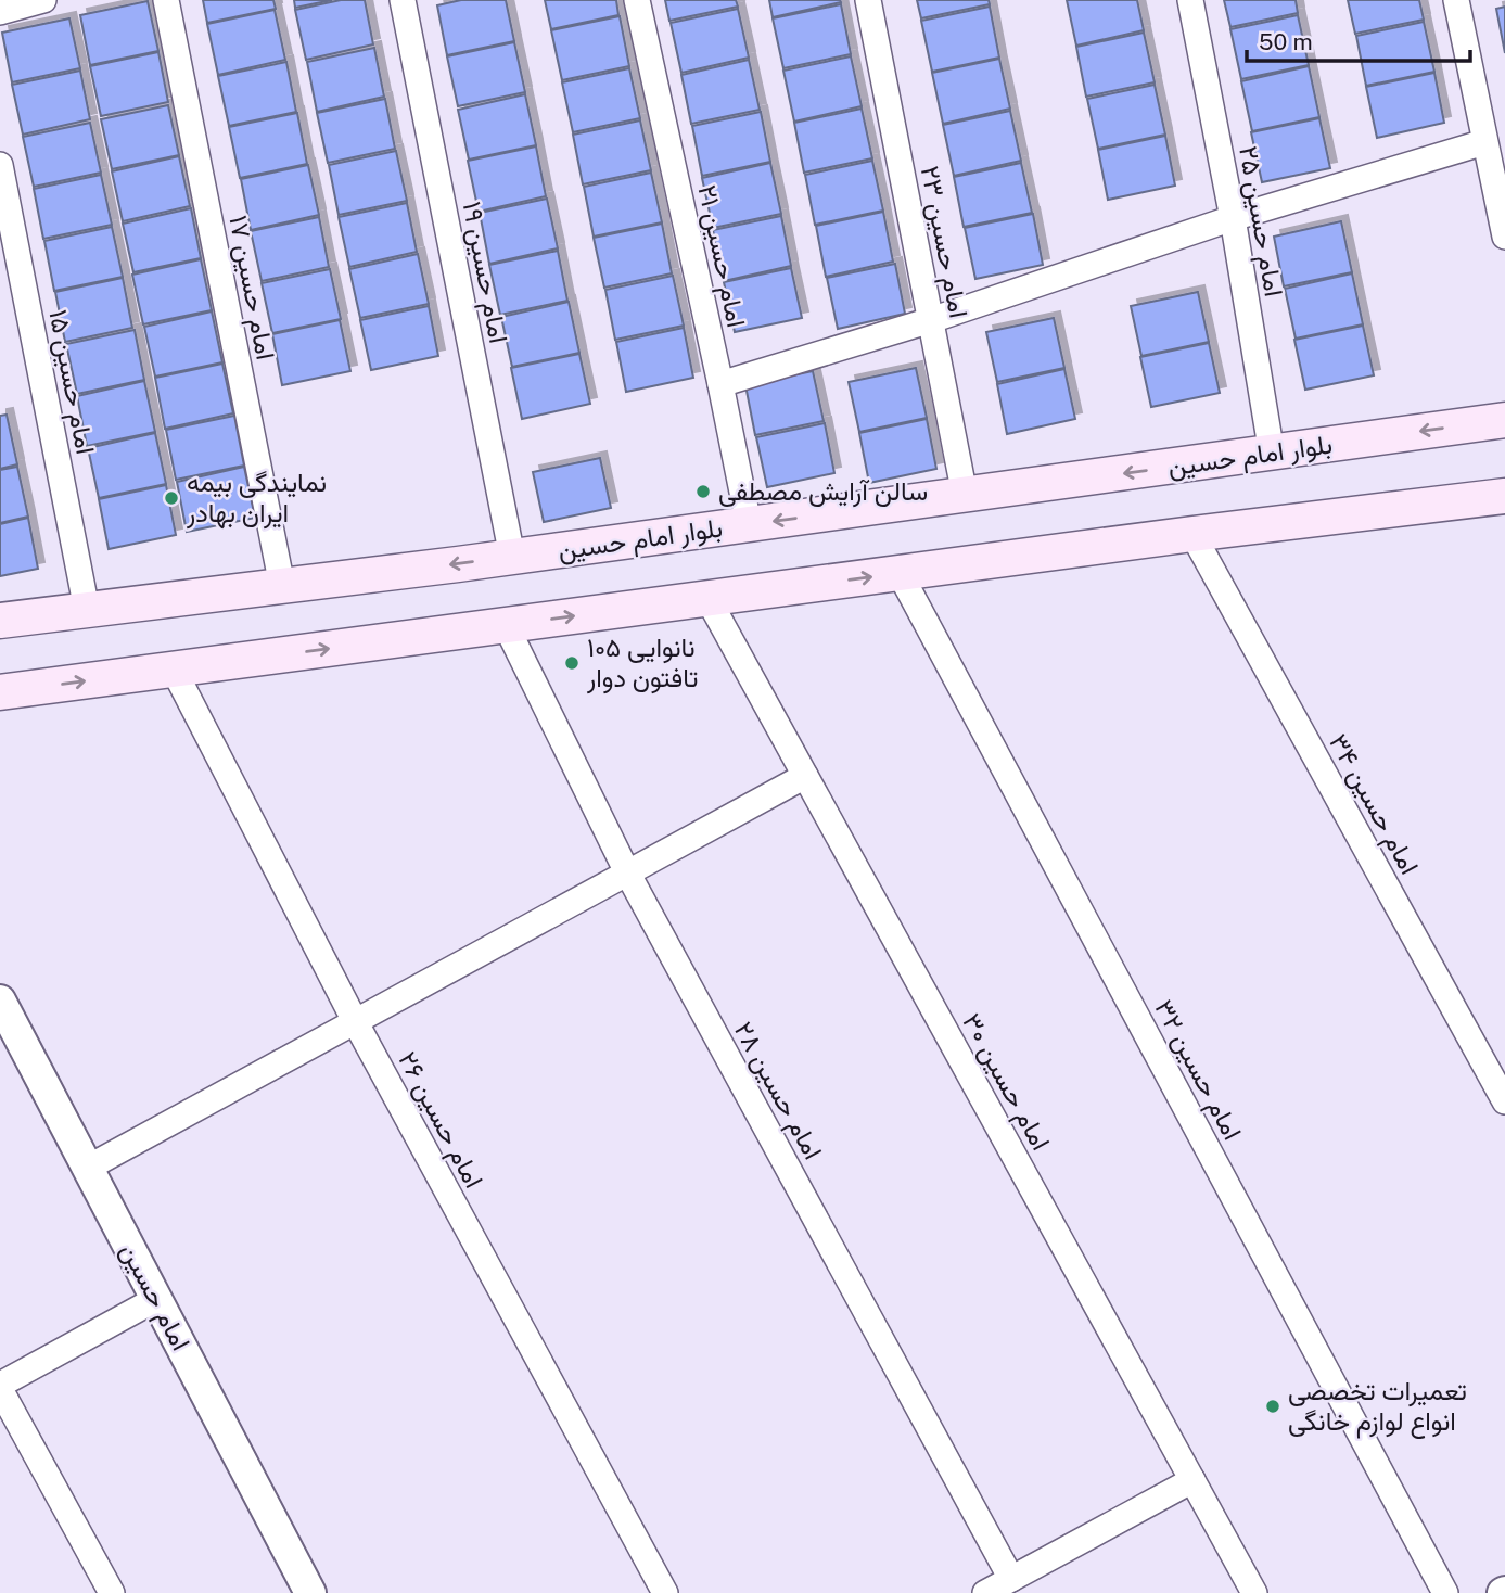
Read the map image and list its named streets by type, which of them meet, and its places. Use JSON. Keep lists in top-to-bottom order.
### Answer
{
  "streets": {
    "main road": ["بلوار امام حسین"],
    "street": [
      "امام حسین ۲۵",
      "امام حسین ۲۳",
      "امام حسین ۲۱",
      "امام حسین ۱۹",
      "امام حسین ۱۷",
      "امام حسین ۱۵",
      "امام حسین ۳۴",
      "امام حسین ۳۲",
      "امام حسین ۳۰",
      "امام حسین ۲۸",
      "امام حسین ۲۶",
      "امام حسین"
    ]
  },
  "crossings": [
    ["امام حسین ۲۵", "بلوار امام حسین"],
    ["امام حسین ۲۳", "بلوار امام حسین"],
    ["امام حسین ۲۱", "بلوار امام حسین"],
    ["امام حسین ۱۹", "بلوار امام حسین"],
    ["امام حسین ۱۷", "بلوار امام حسین"],
    ["امام حسین ۱۵", "بلوار امام حسین"]
  ],
  "places": [
    "سالن آرایش مصطفی",
    "نمایندگی بیمه ایران بهادر",
    "نانوایی ۱۰۵ تافتون دوار",
    "تعمیرات تخصصی انواع لوازم خانگی"
  ],
  "scale_bar": "50 m"
}
